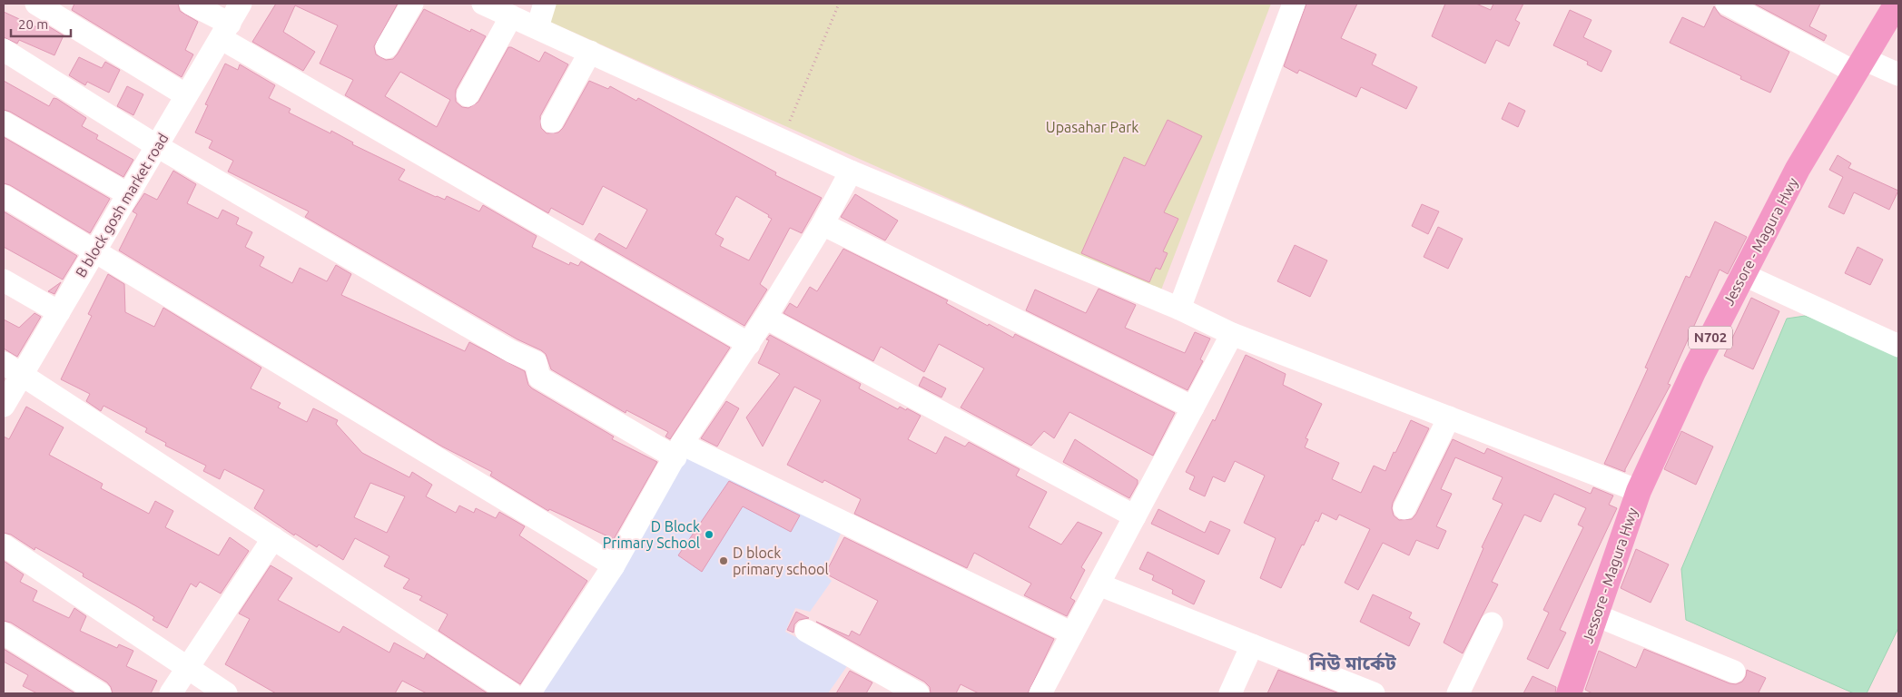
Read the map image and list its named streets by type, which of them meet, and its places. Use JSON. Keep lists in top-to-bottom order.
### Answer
{
  "streets": {
    "highway": ["Jessore - Magura Hwy", "N702"],
    "street": ["B block gosh market road"]
  },
  "districts": ["নিউ মার্কেট"],
  "parks": ["Upasahar Park"],
  "places": ["D Block Primary School", "D block primary school"],
  "scale_bar": "20 m"
}
